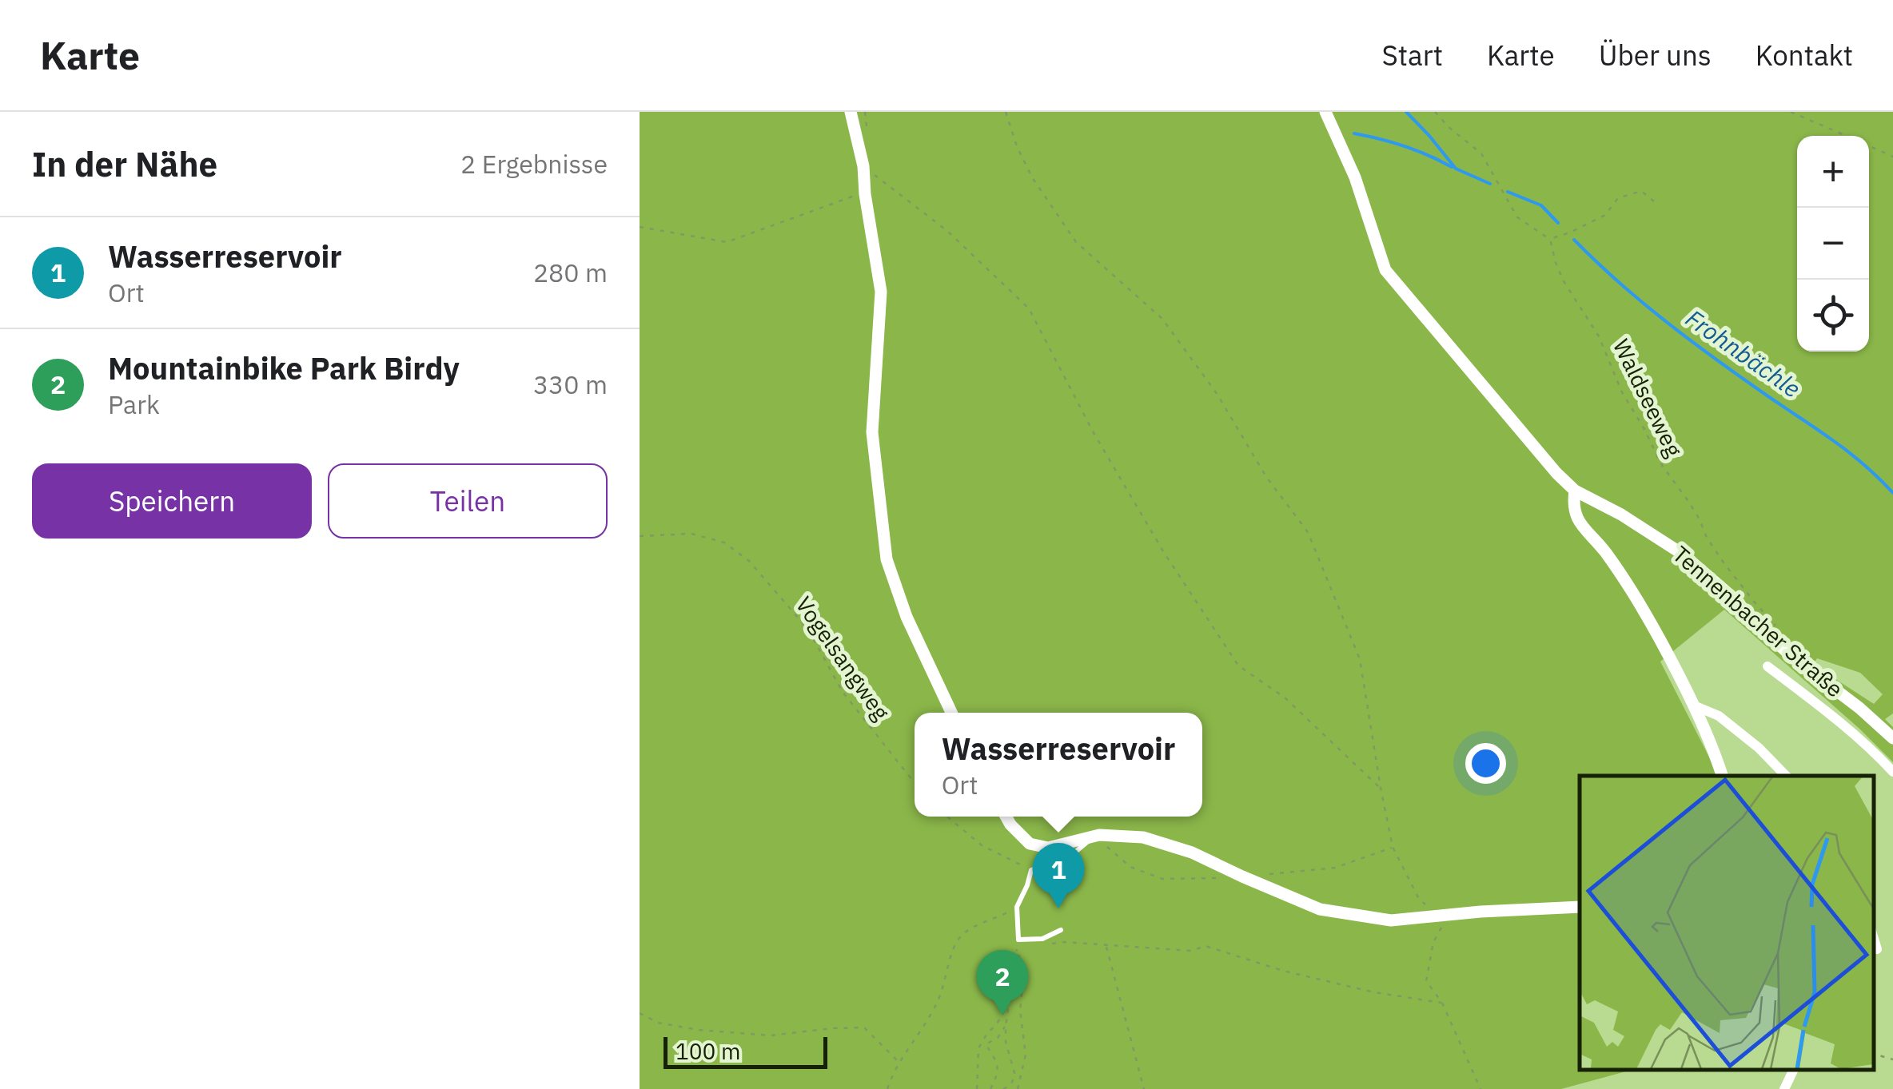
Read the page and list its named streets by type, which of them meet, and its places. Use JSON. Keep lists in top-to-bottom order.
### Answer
{
  "streets": {
    "street": ["Tennenbacher Straße"],
    "path": ["Waldseeweg", "Vogelsangweg"]
  },
  "water": ["Frohnbächle"],
  "scale_bar": "100 m",
  "page": {
    "header": "Karte",
    "nav": [
      "Start",
      "Karte",
      "Über uns",
      "Kontakt"
    ],
    "heading": ["In der Nähe", "2 Ergebnisse"],
    "map_buttons": ["+", "−"],
    "list": [
      {
        "mark": "1",
        "name": "Wasserreservoir",
        "note": "Ort",
        "value": "280 m"
      },
      {
        "mark": "2",
        "name": "Mountainbike Park Birdy",
        "note": "Park",
        "value": "330 m"
      }
    ],
    "buttons": ["Speichern", "Teilen"],
    "popup": ["Wasserreservoir", "Ort"],
    "pins": ["1", "2"],
    "scale": "100 m"
  }
}
